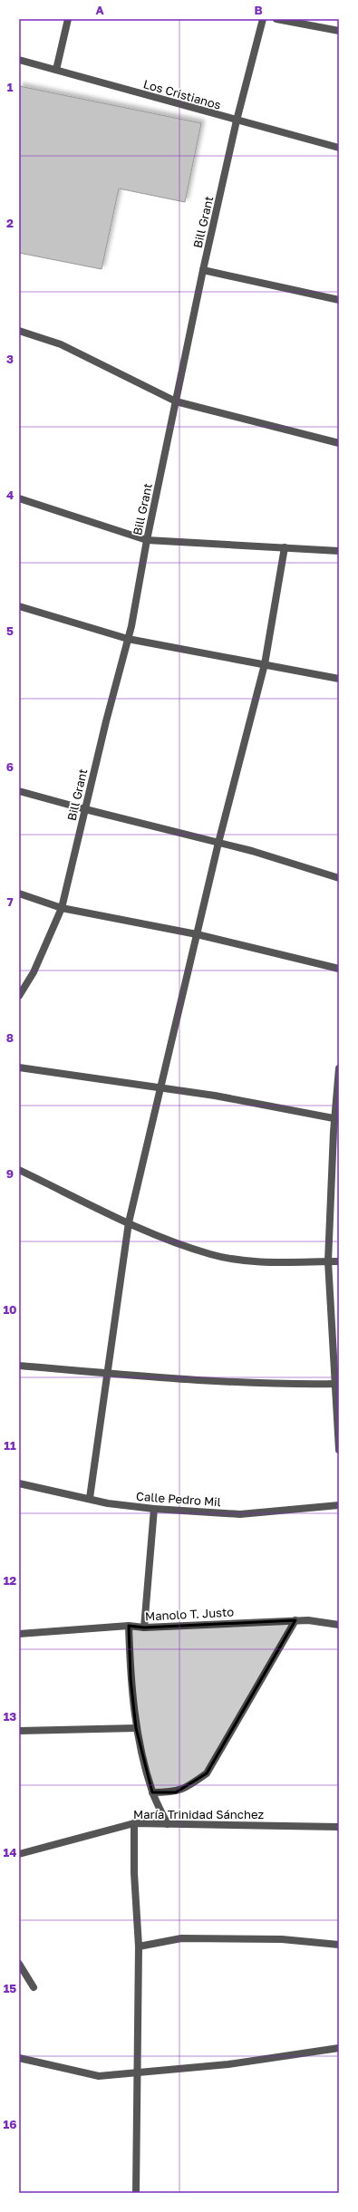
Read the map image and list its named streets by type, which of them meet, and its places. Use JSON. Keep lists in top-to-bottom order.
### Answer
{
  "streets": {
    "street": [
      "Los Cristianos",
      "Bill Grant",
      "Calle Pedro Mil",
      "Manolo T. Justo",
      "María Trinidad Sánchez"
    ]
  },
  "crossings": [
    ["Los Cristianos", "Bill Grant"]
  ],
  "grid": {
    "columns": ["A", "B"],
    "rows": [
      "1",
      "2",
      "3",
      "4",
      "5",
      "6",
      "7",
      "8",
      "9",
      "10",
      "11",
      "12",
      "13",
      "14",
      "15",
      "16"
    ]
  }
}
